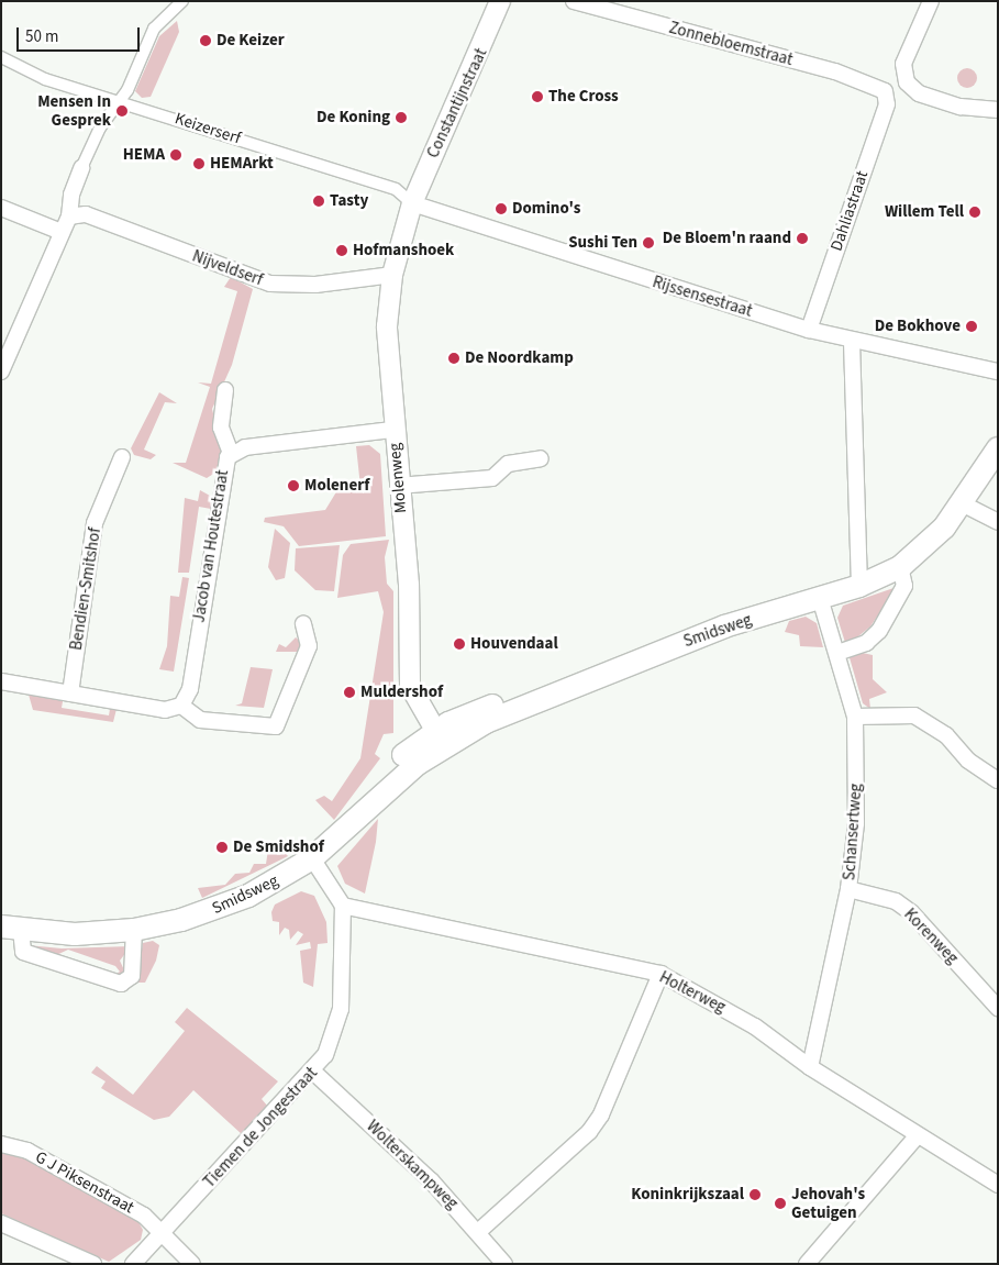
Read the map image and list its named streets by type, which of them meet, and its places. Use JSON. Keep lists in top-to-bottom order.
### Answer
{
  "streets": {
    "main road": ["Smidsweg"],
    "street": [
      "Zonnebloemstraat",
      "Constantijnstraat",
      "Keizerserf",
      "Dahliastraat",
      "Nijveldserf",
      "Rijssensestraat",
      "Molenweg",
      "Jacob van Houtestraat",
      "Bendien-Smitshof",
      "Schansertweg",
      "Korenweg",
      "Holterweg",
      "Tiemen de Jongestraat",
      "Wolterskampweg",
      "G J Piksenstraat"
    ]
  },
  "crossings": [
    ["Zonnebloemstraat", "Dahliastraat"],
    ["Constantijnstraat", "Keizerserf"],
    ["Constantijnstraat", "Rijssensestraat"],
    ["Constantijnstraat", "Molenweg"],
    ["Keizerserf", "Rijssensestraat"],
    ["Keizerserf", "Molenweg"],
    ["Dahliastraat", "Rijssensestraat"],
    ["Nijveldserf", "Molenweg"],
    ["Rijssensestraat", "Molenweg"],
    ["Molenweg", "Jacob van Houtestraat"],
    ["Molenweg", "Smidsweg"],
    ["Smidsweg", "Schansertweg"],
    ["Schansertweg", "Korenweg"],
    ["Schansertweg", "Holterweg"],
    ["Holterweg", "Tiemen de Jongestraat"],
    ["Tiemen de Jongestraat", "Wolterskampweg"],
    ["Tiemen de Jongestraat", "G J Piksenstraat"]
  ],
  "places": [
    "De Keizer",
    "The Cross",
    "Mensen In Gesprek",
    "De Koning",
    "HEMA",
    "HEMArkt",
    "Tasty",
    "Domino's",
    "Willem Tell",
    "De Bloem'n raand",
    "Sushi Ten",
    "Hofmanshoek",
    "De Bokhove",
    "De Noordkamp",
    "Molenerf",
    "Houvendaal",
    "Muldershof",
    "De Smidshof",
    "Koninkrijkszaal",
    "Jehovah's Getuigen"
  ],
  "scale_bar": "50 m"
}
